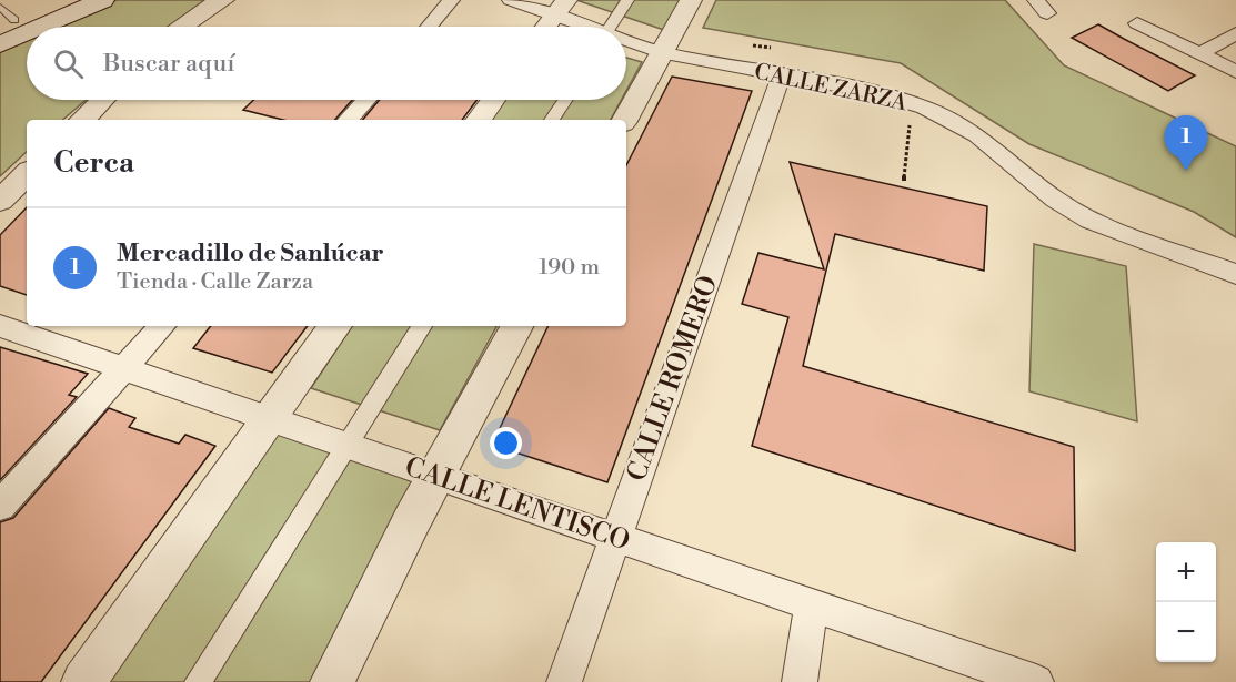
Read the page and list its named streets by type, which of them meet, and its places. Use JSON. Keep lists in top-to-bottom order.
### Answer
{
  "streets": {
    "street": ["CALLE ZARZA", "CALLE ROMERO", "CALLE LENTISCO"]
  },
  "crossings": [
    ["CALLE ZARZA", "CALLE ROMERO"],
    ["CALLE ROMERO", "CALLE LENTISCO"]
  ],
  "page": {
    "search": "Buscar aquí",
    "pins": "1",
    "heading": "Cerca",
    "list": [
      {
        "mark": "1",
        "name": "Mercadillo de Sanlúcar",
        "note": "Tienda · Calle Zarza",
        "value": "190 m"
      }
    ],
    "map_buttons": ["+", "−"]
  }
}
